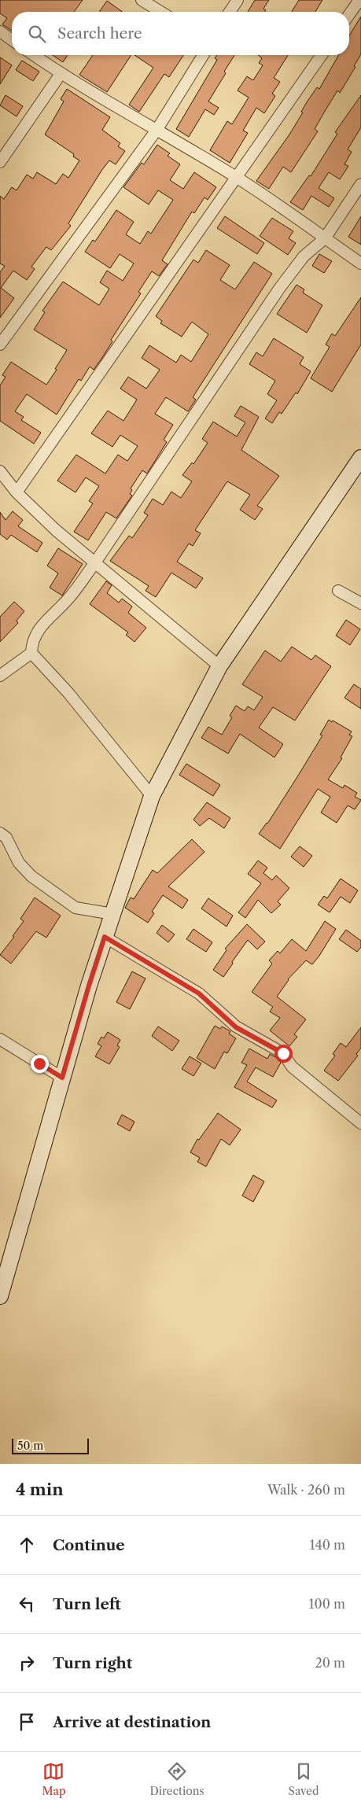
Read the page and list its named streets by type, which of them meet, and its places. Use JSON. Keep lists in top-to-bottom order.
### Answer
{
  "scale_bar": "50 m",
  "page": {
    "search": "Search here",
    "scale": "50 m",
    "heading": ["4 min", "Walk · 260 m"],
    "list": [
      ["Continue", "140 m"],
      ["Turn left", "100 m"],
      ["Turn right", "20 m"],
      "Arrive at destination"
    ],
    "nav": ["Map", "Directions", "Saved"]
  }
}
